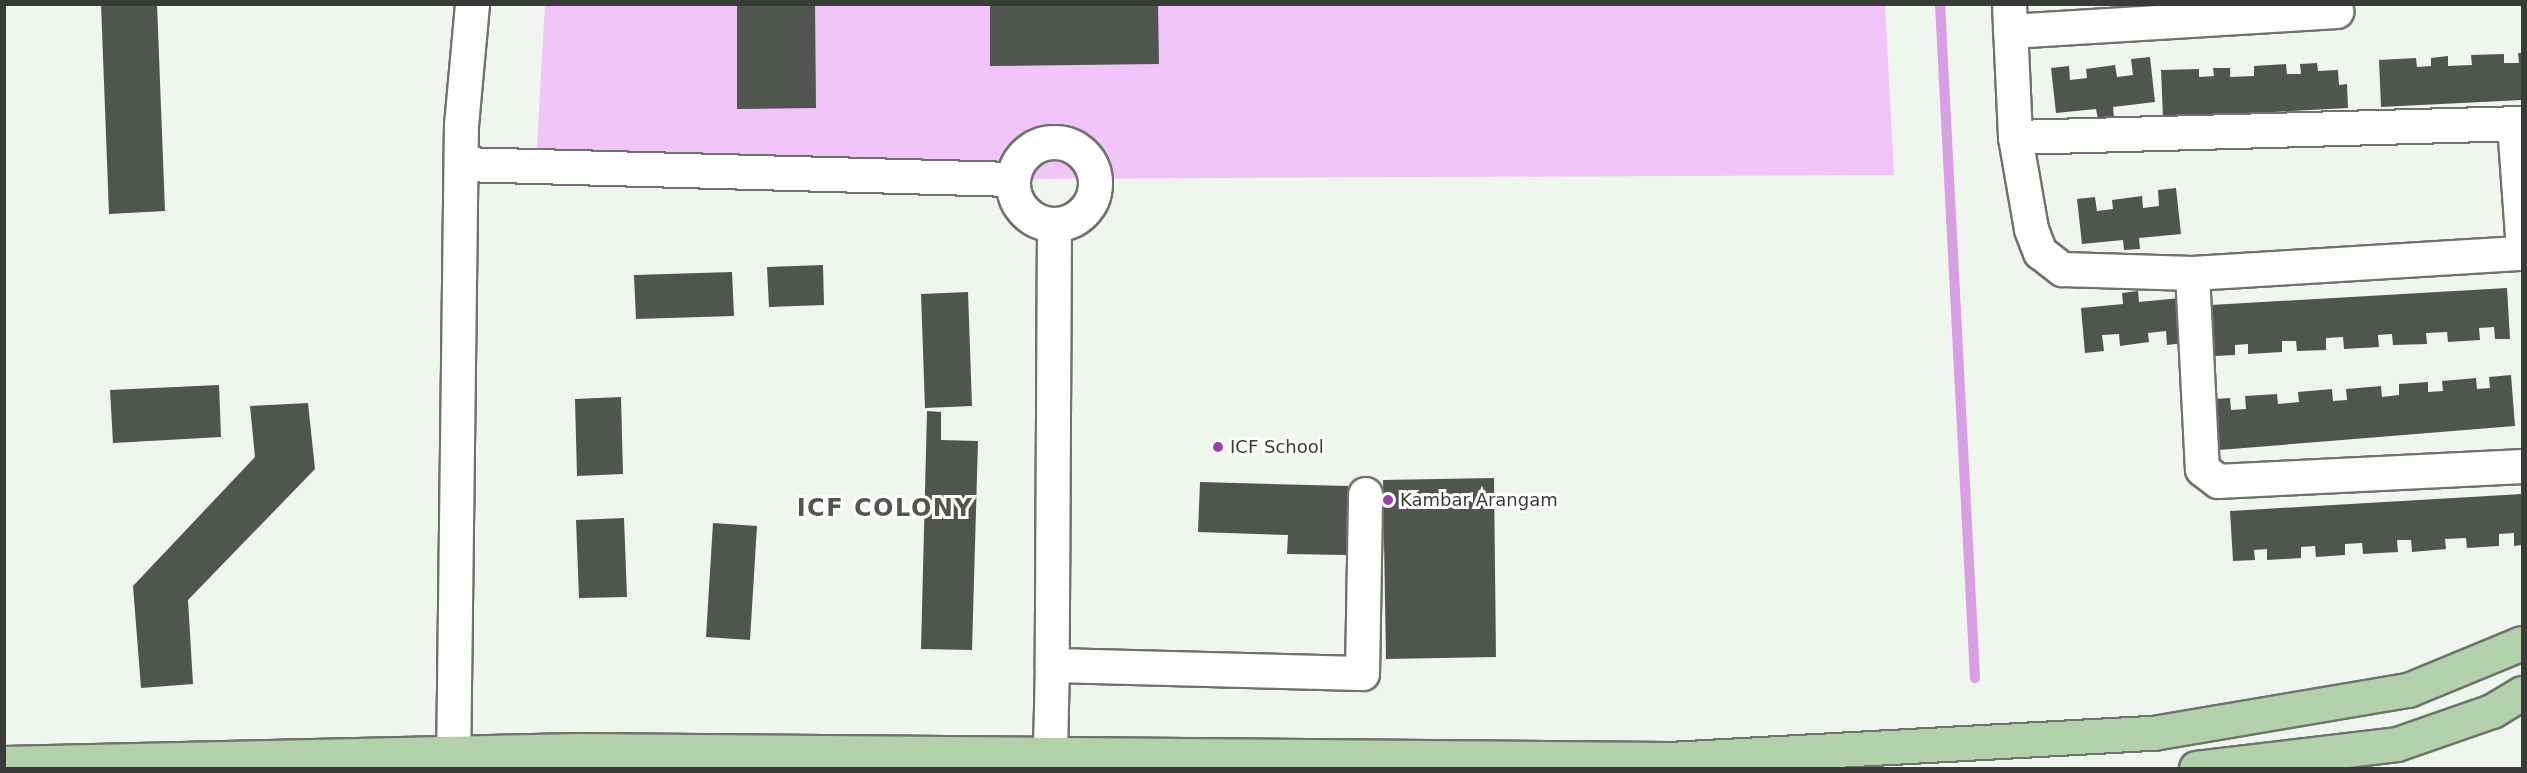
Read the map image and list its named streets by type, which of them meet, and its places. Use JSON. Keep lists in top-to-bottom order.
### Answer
{
  "districts": ["ICF COLONY"],
  "places": ["ICF School", "Kambar Arangam"]
}
